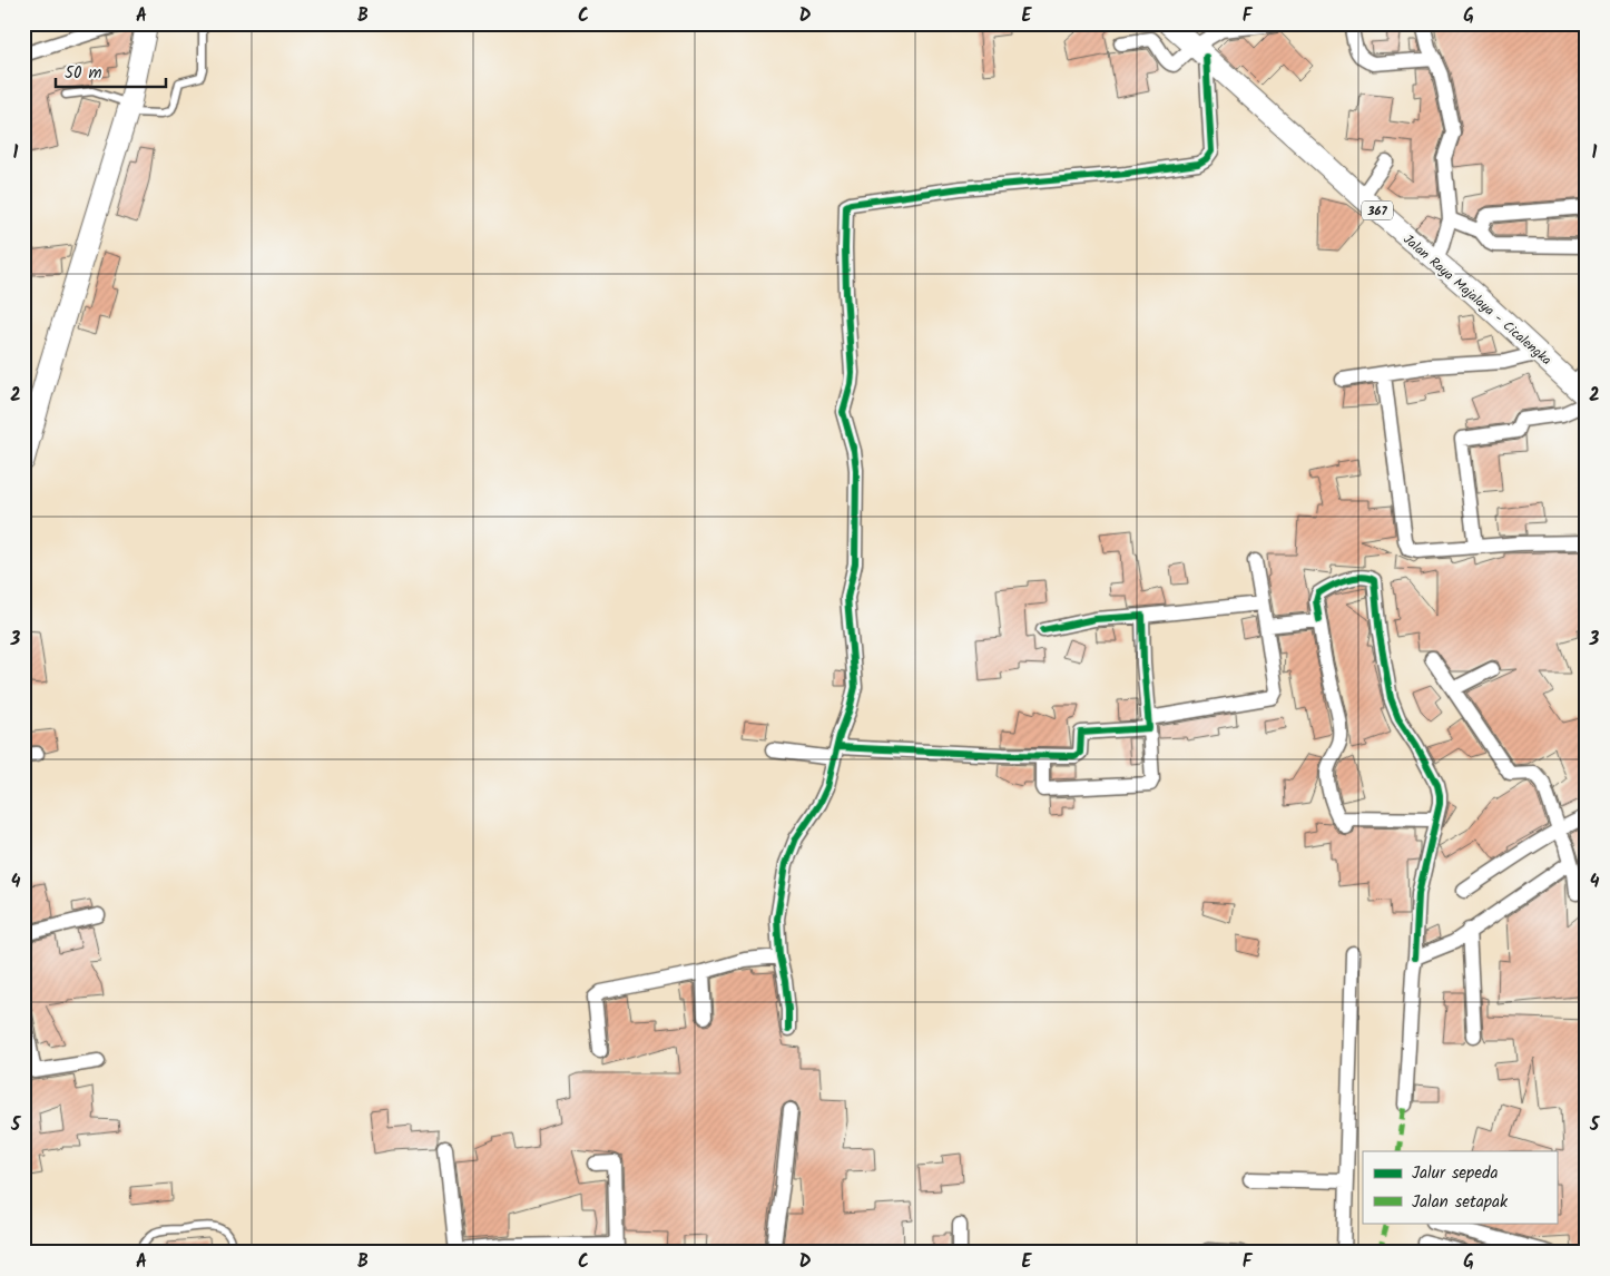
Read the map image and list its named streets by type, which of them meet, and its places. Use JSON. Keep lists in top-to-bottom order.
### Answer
{
  "streets": {
    "main road": ["367", "Jalan Raya Majalaya - Cicalengka"]
  },
  "legend": ["Jalur sepeda", "Jalan setapak"],
  "scale_bar": "50 m",
  "grid": {
    "columns": [
      "A",
      "B",
      "C",
      "D",
      "E",
      "F",
      "G"
    ],
    "rows": [
      "1",
      "2",
      "3",
      "4",
      "5"
    ]
  }
}
